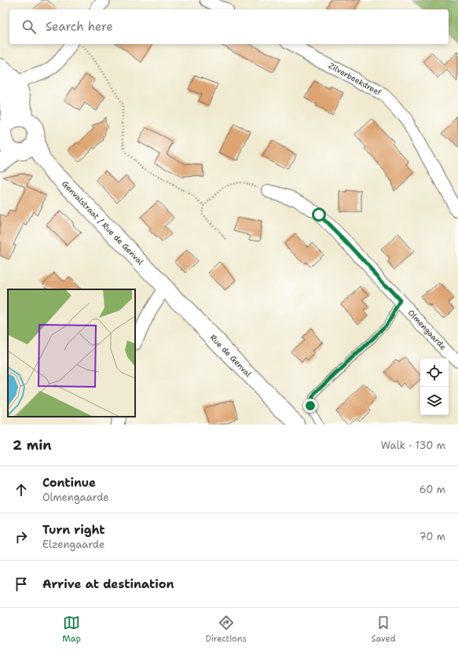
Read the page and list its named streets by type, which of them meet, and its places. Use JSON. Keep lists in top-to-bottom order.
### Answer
{
  "streets": {
    "street": [
      "Zilverbeekdreef",
      "Genvalstraat / Rue de Genval",
      "Olmengaarde",
      "Rue de Genval"
    ]
  },
  "crossings": [
    ["Genvalstraat / Rue de Genval", "Rue de Genval"]
  ],
  "page": {
    "search": "Search here",
    "heading": ["2 min", "Walk · 130 m"],
    "list": [
      ["Continue", "Olmengaarde", "60 m"],
      ["Turn right", "Elzengaarde", "70 m"],
      "Arrive at destination"
    ],
    "nav": ["Map", "Directions", "Saved"]
  }
}
